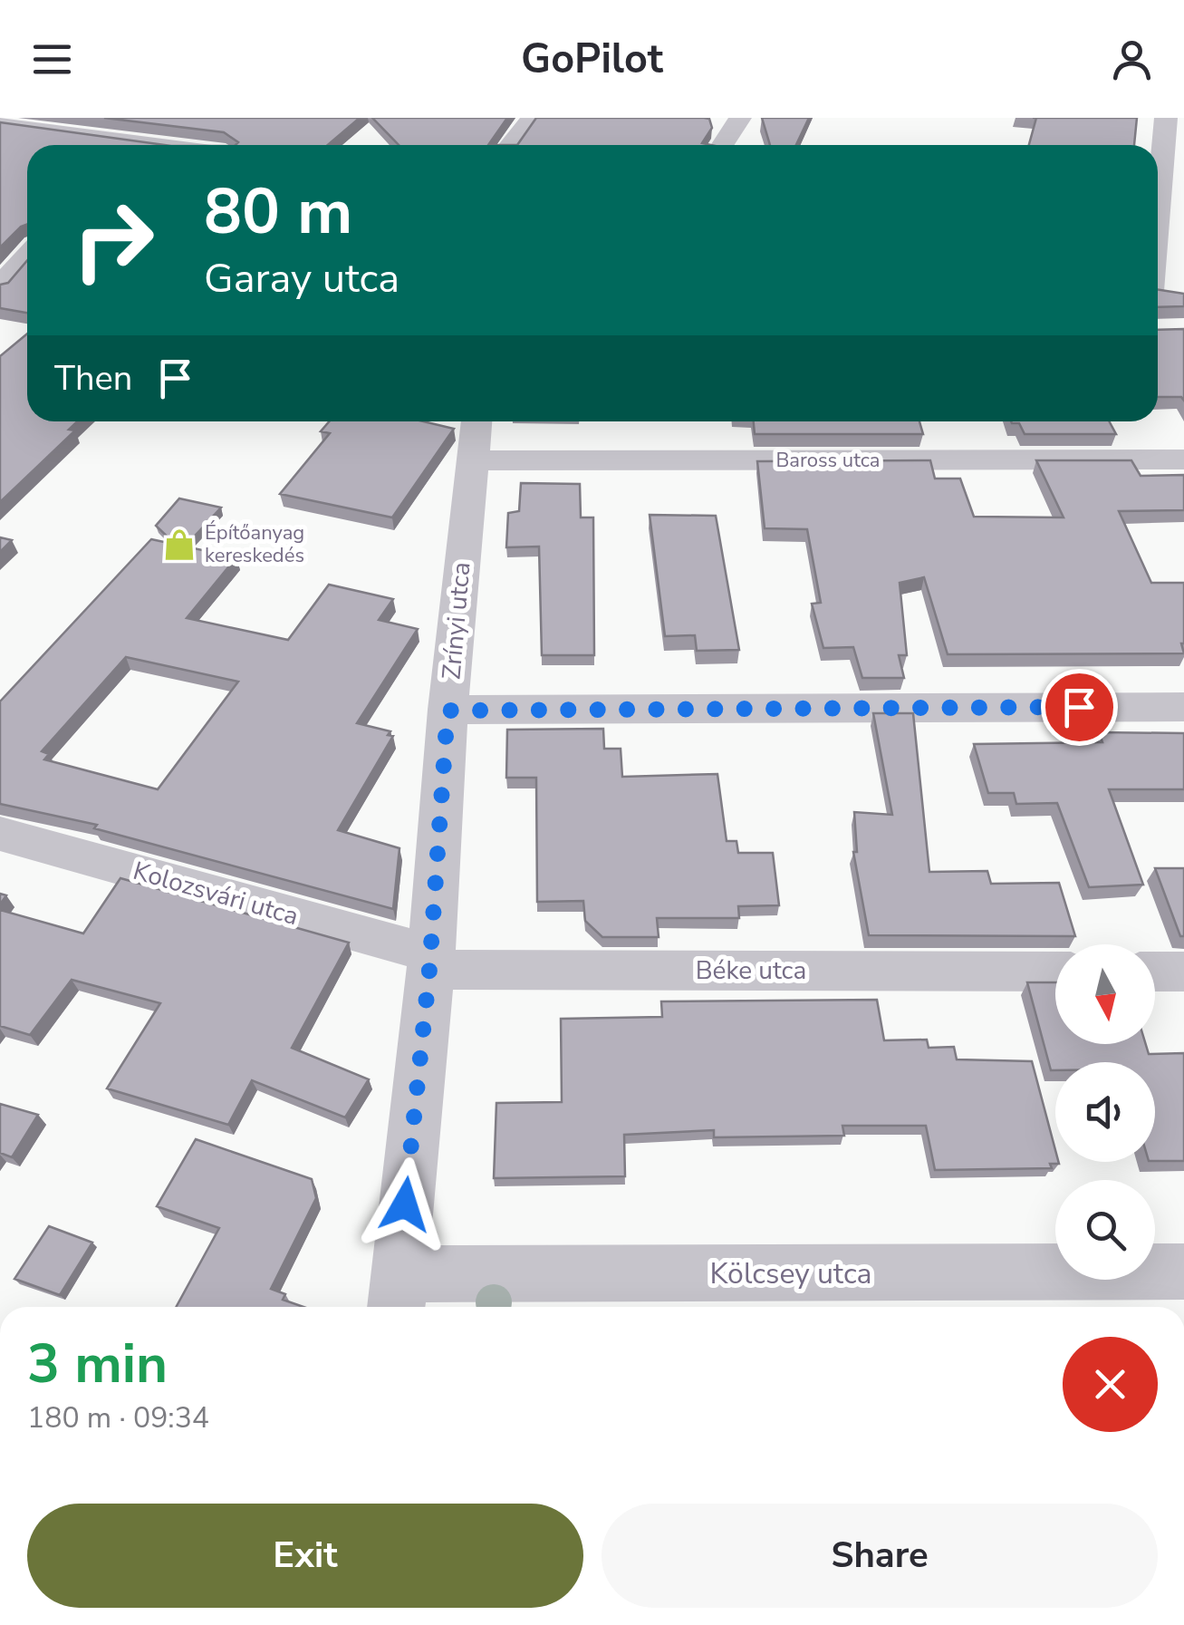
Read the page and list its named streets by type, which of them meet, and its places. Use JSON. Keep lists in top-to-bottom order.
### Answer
{
  "streets": {
    "street": [
      "Baross utca",
      "Zrínyi utca",
      "Kolozsvári utca",
      "Béke utca",
      "Kölcsey utca"
    ]
  },
  "crossings": [
    ["Baross utca", "Zrínyi utca"],
    ["Zrínyi utca", "Kolozsvári utca"],
    ["Zrínyi utca", "Béke utca"],
    ["Zrínyi utca", "Kölcsey utca"],
    ["Kolozsvári utca", "Béke utca"]
  ],
  "places": {
    "shop": ["Építőanyag kereskedés"]
  },
  "north": "bottom",
  "page": {
    "header": "GoPilot",
    "turn": ["80 m", "Garay utca"],
    "then": "Then",
    "heading": ["3 min", "180 m · 09:34"],
    "buttons": ["Exit", "Share"]
  }
}
